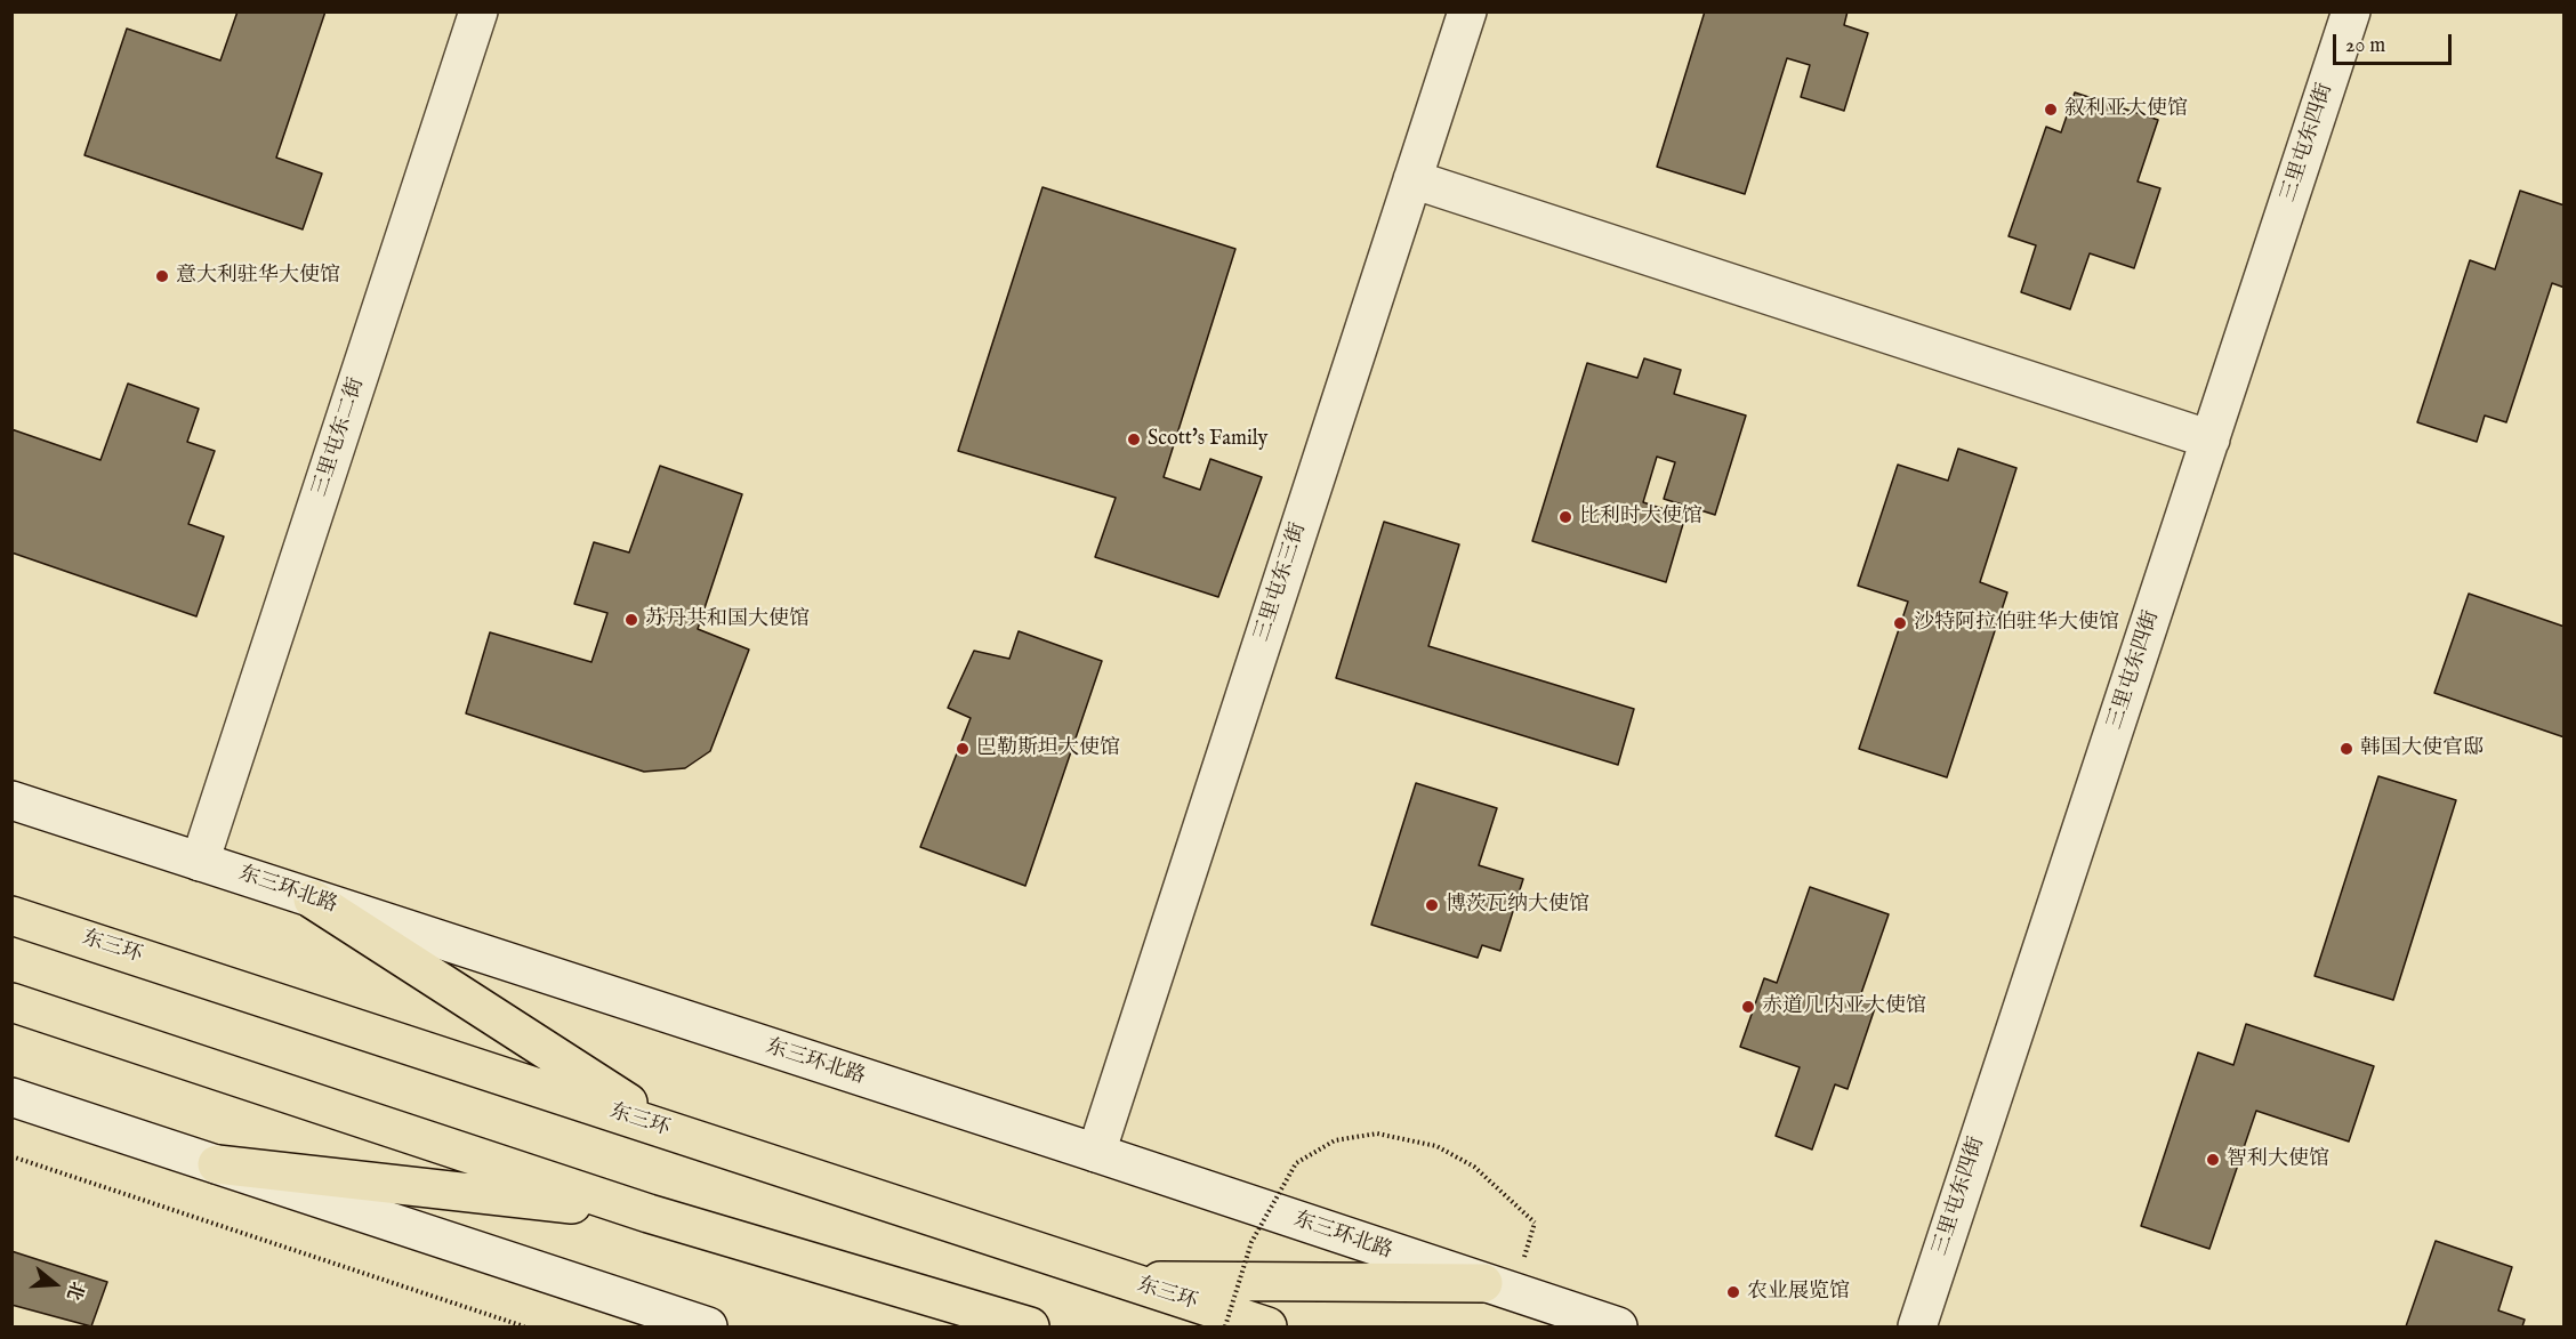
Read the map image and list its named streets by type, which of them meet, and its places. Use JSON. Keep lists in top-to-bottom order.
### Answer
{
  "streets": {
    "highway": ["东三环"],
    "street": [
      "三里屯东四街",
      "三里屯东二街",
      "三里屯东三街",
      "东三环北路"
    ]
  },
  "crossings": [
    ["三里屯东二街", "东三环北路"],
    ["三里屯东三街", "东三环北路"]
  ],
  "places": [
    "叙利亚大使馆",
    "意大利驻华大使馆",
    "Scott's Family",
    "比利时大使馆",
    "苏丹共和国大使馆",
    "沙特阿拉伯驻华大使馆",
    "巴勒斯坦大使馆",
    "韩国大使官邸",
    "博茨瓦纳大使馆",
    "赤道几内亚大使馆",
    "智利大使馆",
    "农业展览馆"
  ],
  "scale_bar": "20 m",
  "north": "right"
}
